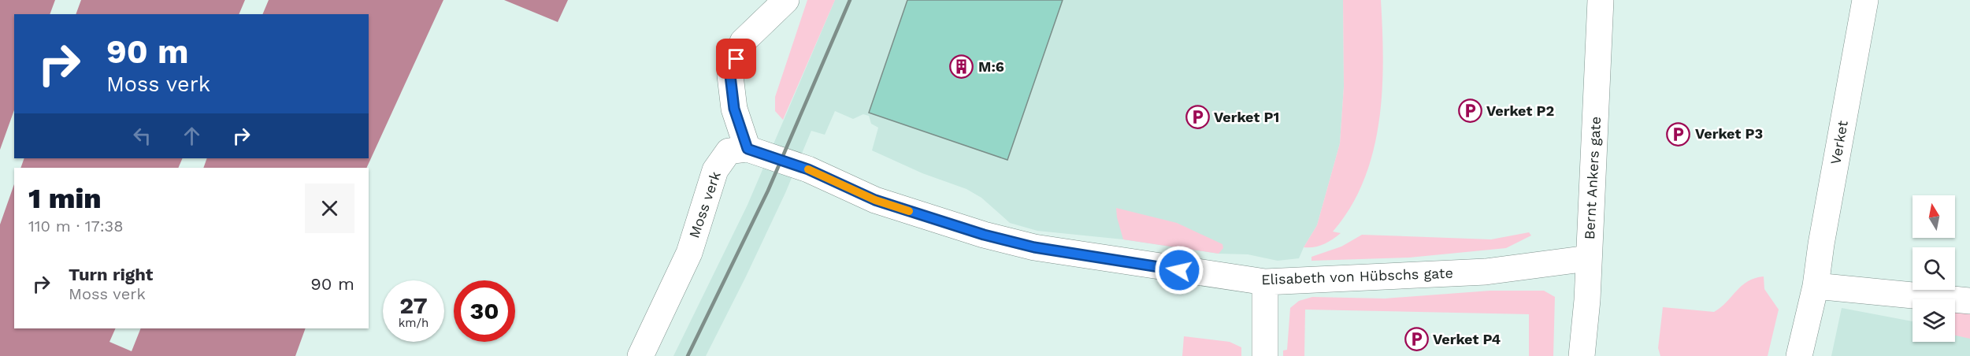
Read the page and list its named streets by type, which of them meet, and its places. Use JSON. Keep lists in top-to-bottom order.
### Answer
{
  "streets": {
    "street": [
      "Verket",
      "Bernt Ankers gate",
      "Moss verk",
      "Elisabeth von Hübschs gate"
    ]
  },
  "crossings": [
    ["Bernt Ankers gate", "Elisabeth von Hübschs gate"],
    ["Moss verk", "Elisabeth von Hübschs gate"]
  ],
  "places": {
    "building": ["M:6"],
    "parking": [
      "Verket P2",
      "Verket P1",
      "Verket P3",
      "Verket P4"
    ]
  },
  "north": "top",
  "page": {
    "turn": ["90 m", "Moss verk"],
    "heading": ["1 min", "110 m · 17:38"],
    "list": [
      {
        "name": "Turn right",
        "note": "Moss verk",
        "value": "90 m"
      }
    ],
    "speed": "27 km/h",
    "limit": "30"
  }
}
